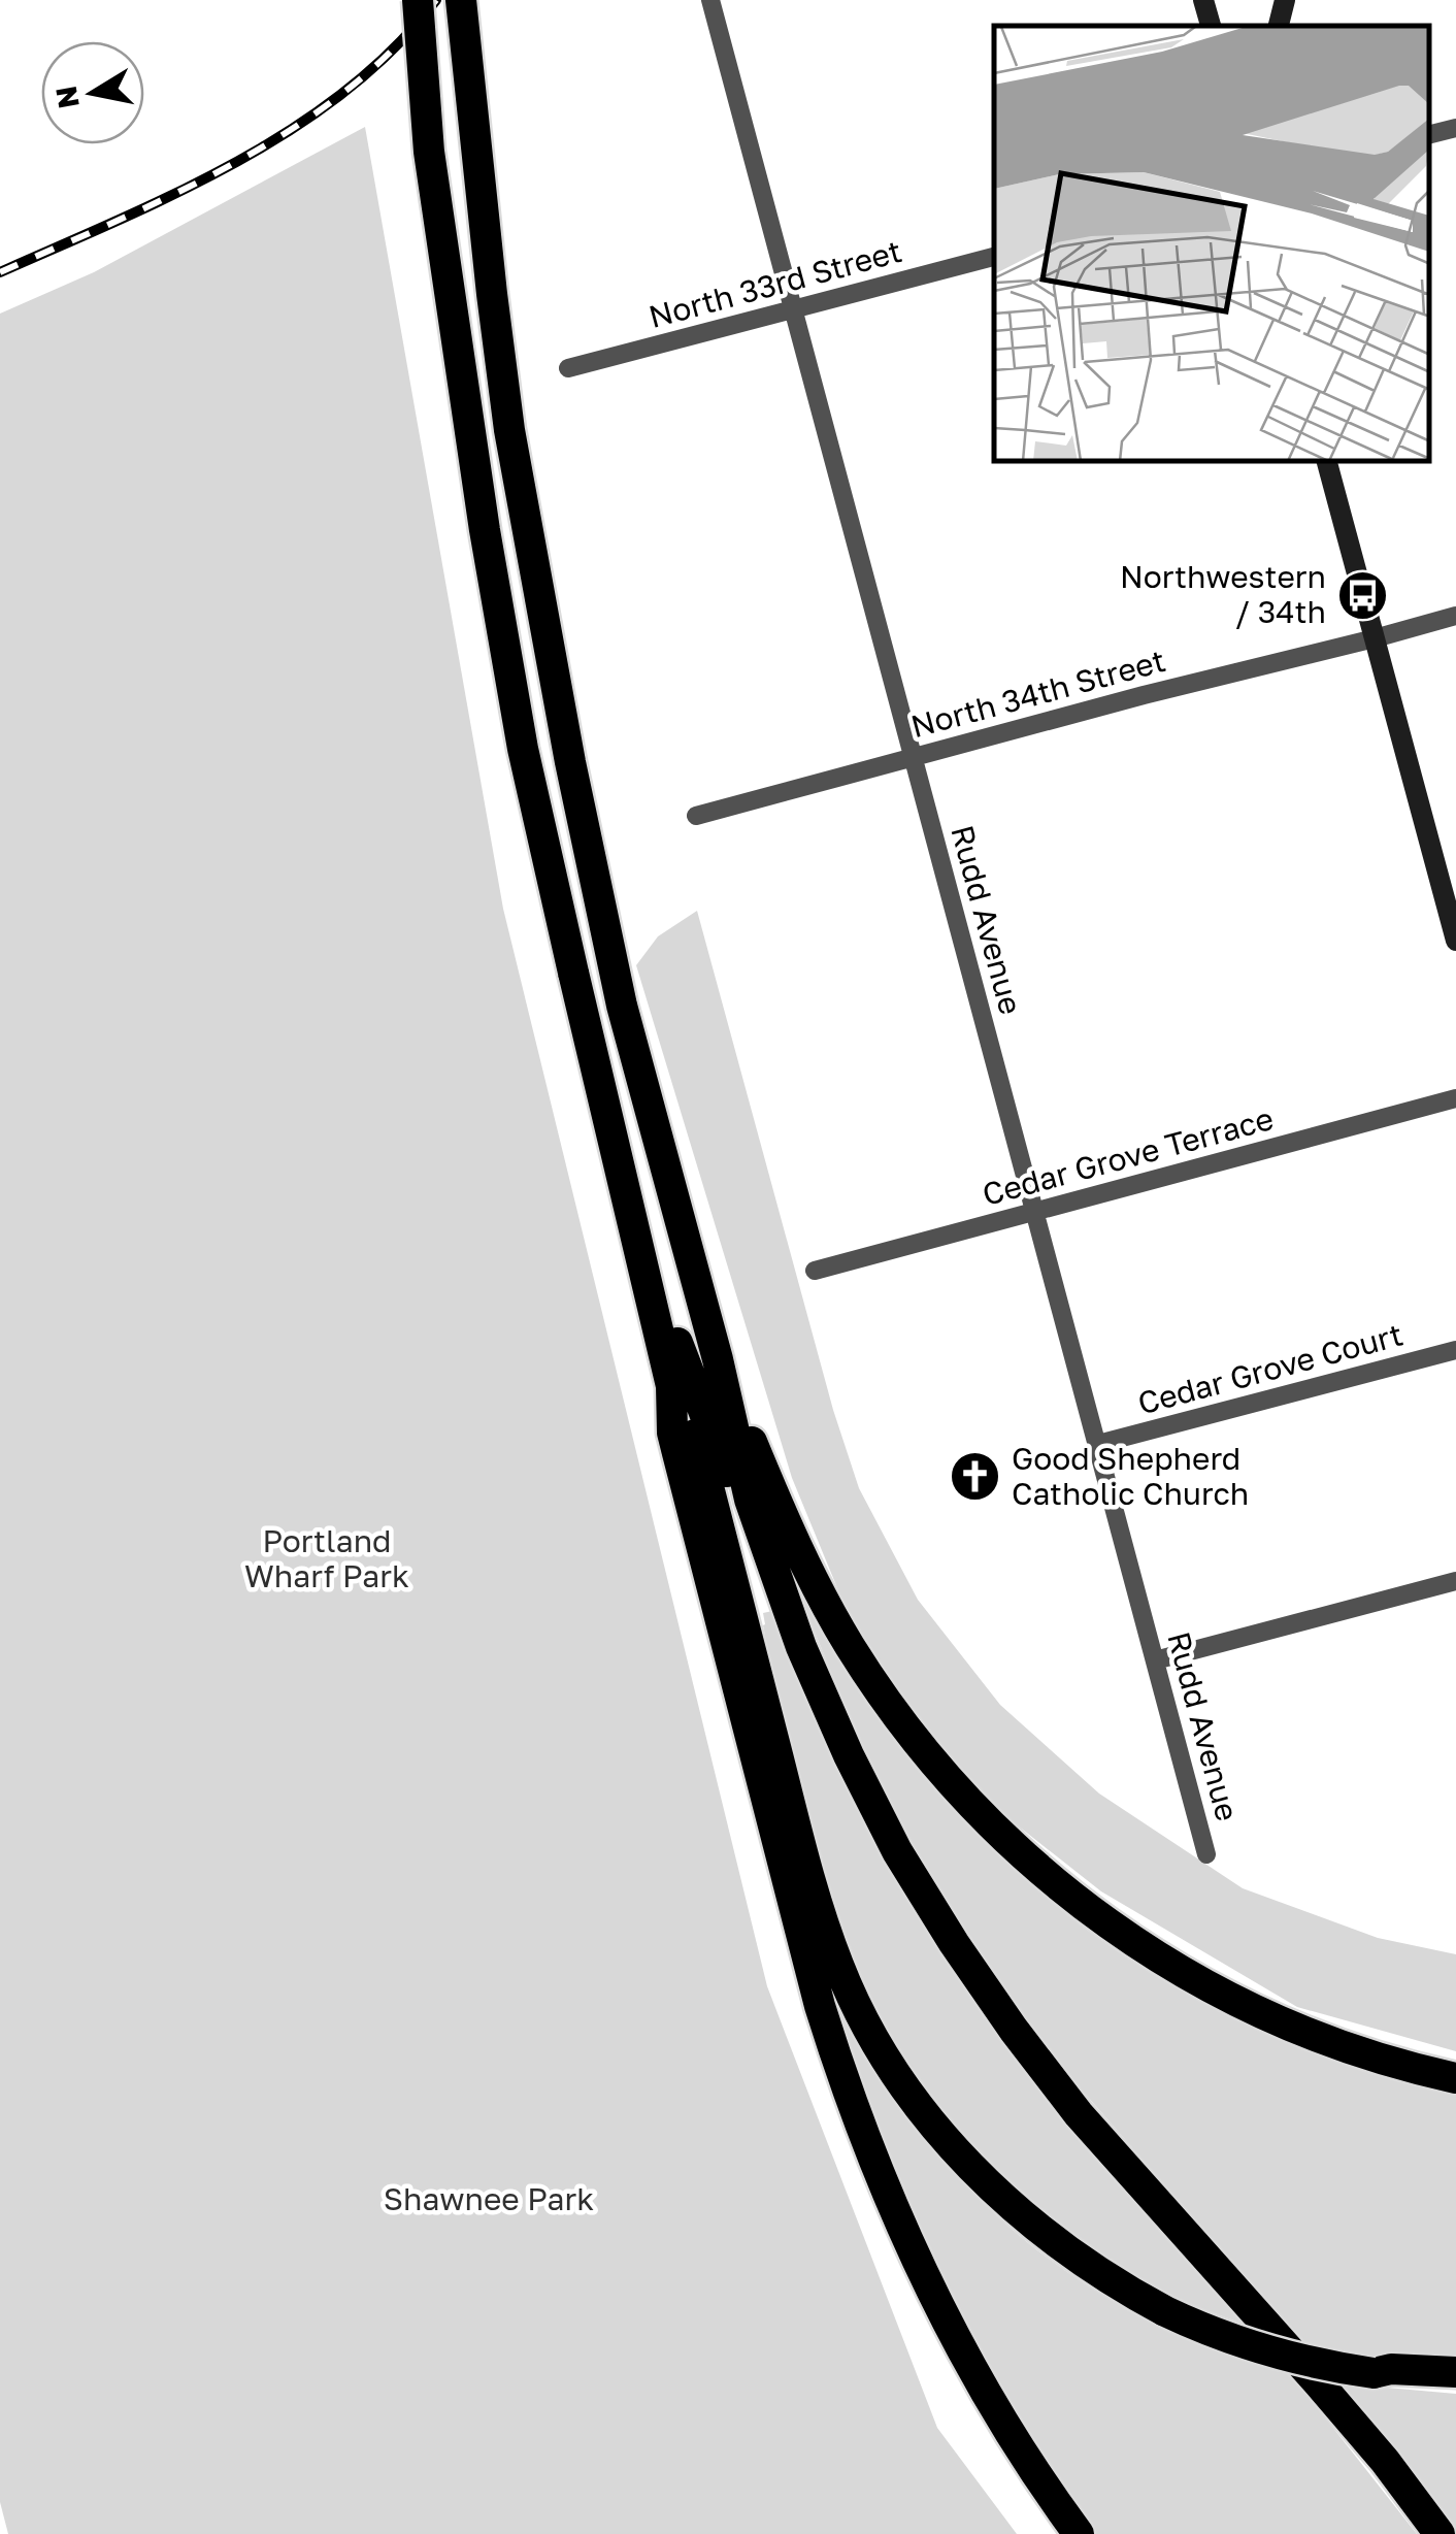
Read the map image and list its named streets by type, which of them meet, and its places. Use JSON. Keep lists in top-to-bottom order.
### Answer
{
  "streets": {
    "street": [
      "North 33rd Street",
      "North 34th Street",
      "Rudd Avenue",
      "Cedar Grove Terrace",
      "Cedar Grove Court"
    ]
  },
  "crossings": [
    ["North 33rd Street", "Rudd Avenue"],
    ["North 34th Street", "Rudd Avenue"],
    ["Rudd Avenue", "Cedar Grove Terrace"],
    ["Rudd Avenue", "Cedar Grove Court"]
  ],
  "parks": ["Portland Wharf Park", "Shawnee Park"],
  "places": {
    "bus stop": ["Northwestern / 34th"],
    "church": ["Good Shepherd Catholic Church"]
  },
  "north": "left"
}
